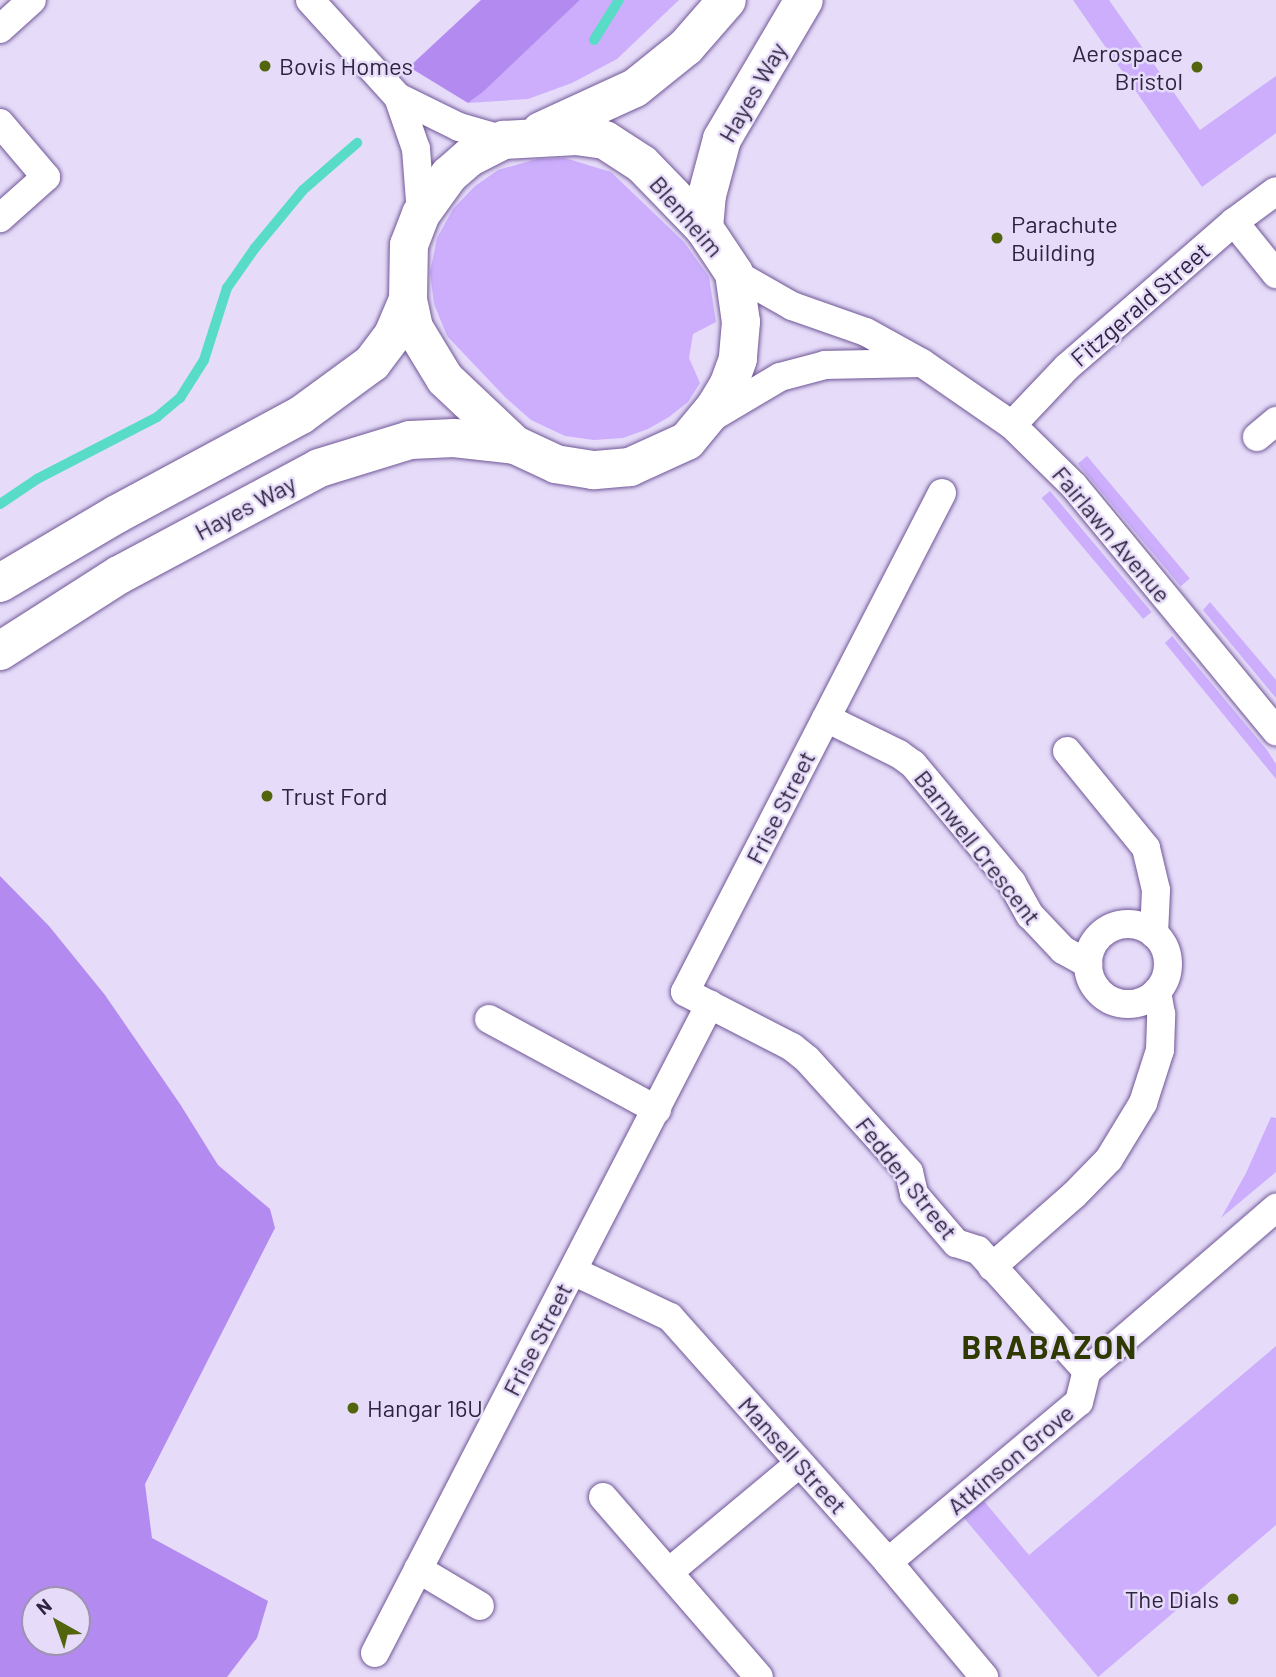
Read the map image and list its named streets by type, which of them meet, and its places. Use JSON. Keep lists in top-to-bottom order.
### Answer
{
  "streets": {
    "street": [
      "Hayes Way",
      "Blenheim",
      "Fitzgerald Street",
      "Fairlawn Avenue",
      "Frise Street",
      "Barnwell Crescent",
      "Fedden Street",
      "Mansell Street",
      "Atkinson Grove"
    ]
  },
  "crossings": [
    ["Hayes Way", "Blenheim"],
    ["Blenheim", "Fairlawn Avenue"],
    ["Fitzgerald Street", "Fairlawn Avenue"],
    ["Frise Street", "Barnwell Crescent"],
    ["Frise Street", "Fedden Street"],
    ["Frise Street", "Mansell Street"],
    ["Fedden Street", "Atkinson Grove"],
    ["Mansell Street", "Atkinson Grove"]
  ],
  "districts": ["BRABAZON"],
  "places": [
    "Bovis Homes",
    "Aerospace Bristol",
    "Parachute Building",
    "Trust Ford",
    "Hangar 16U",
    "The Dials"
  ],
  "north": "top left"
}
